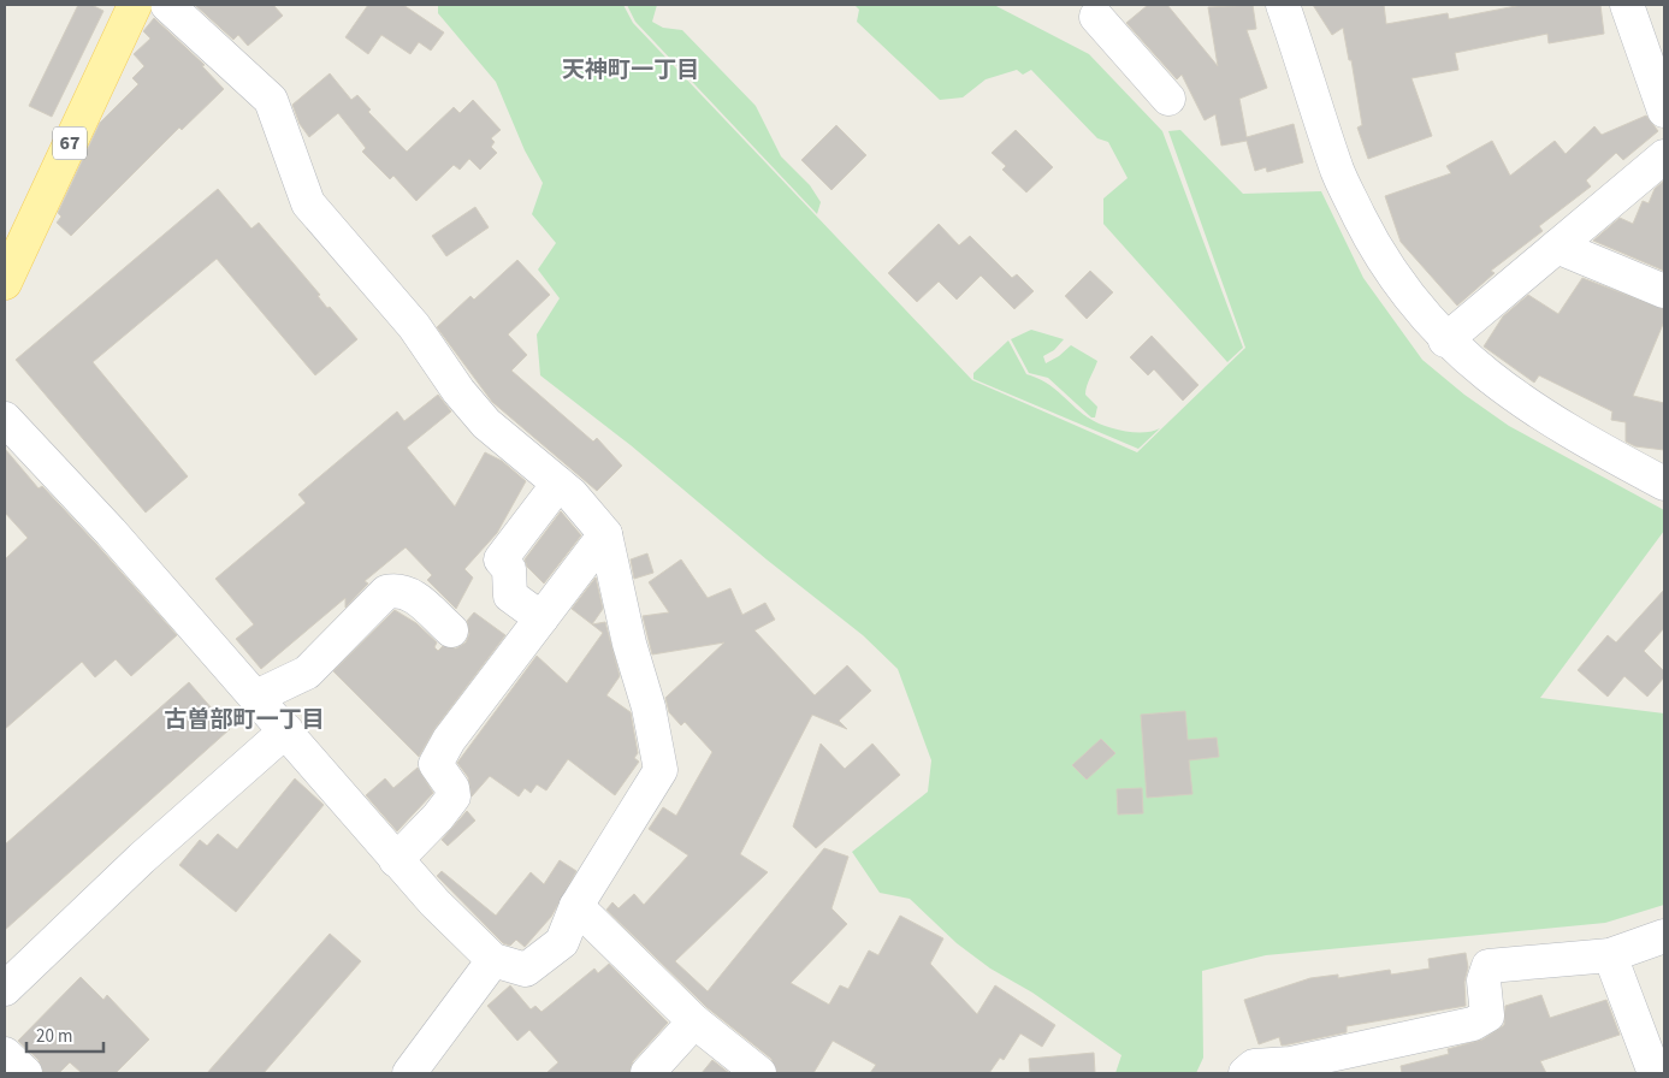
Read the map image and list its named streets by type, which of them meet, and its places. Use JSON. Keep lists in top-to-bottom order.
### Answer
{
  "streets": {
    "main road": ["67"]
  },
  "districts": ["天神町一丁目", "古曽部町一丁目"],
  "scale_bar": "20 m"
}
